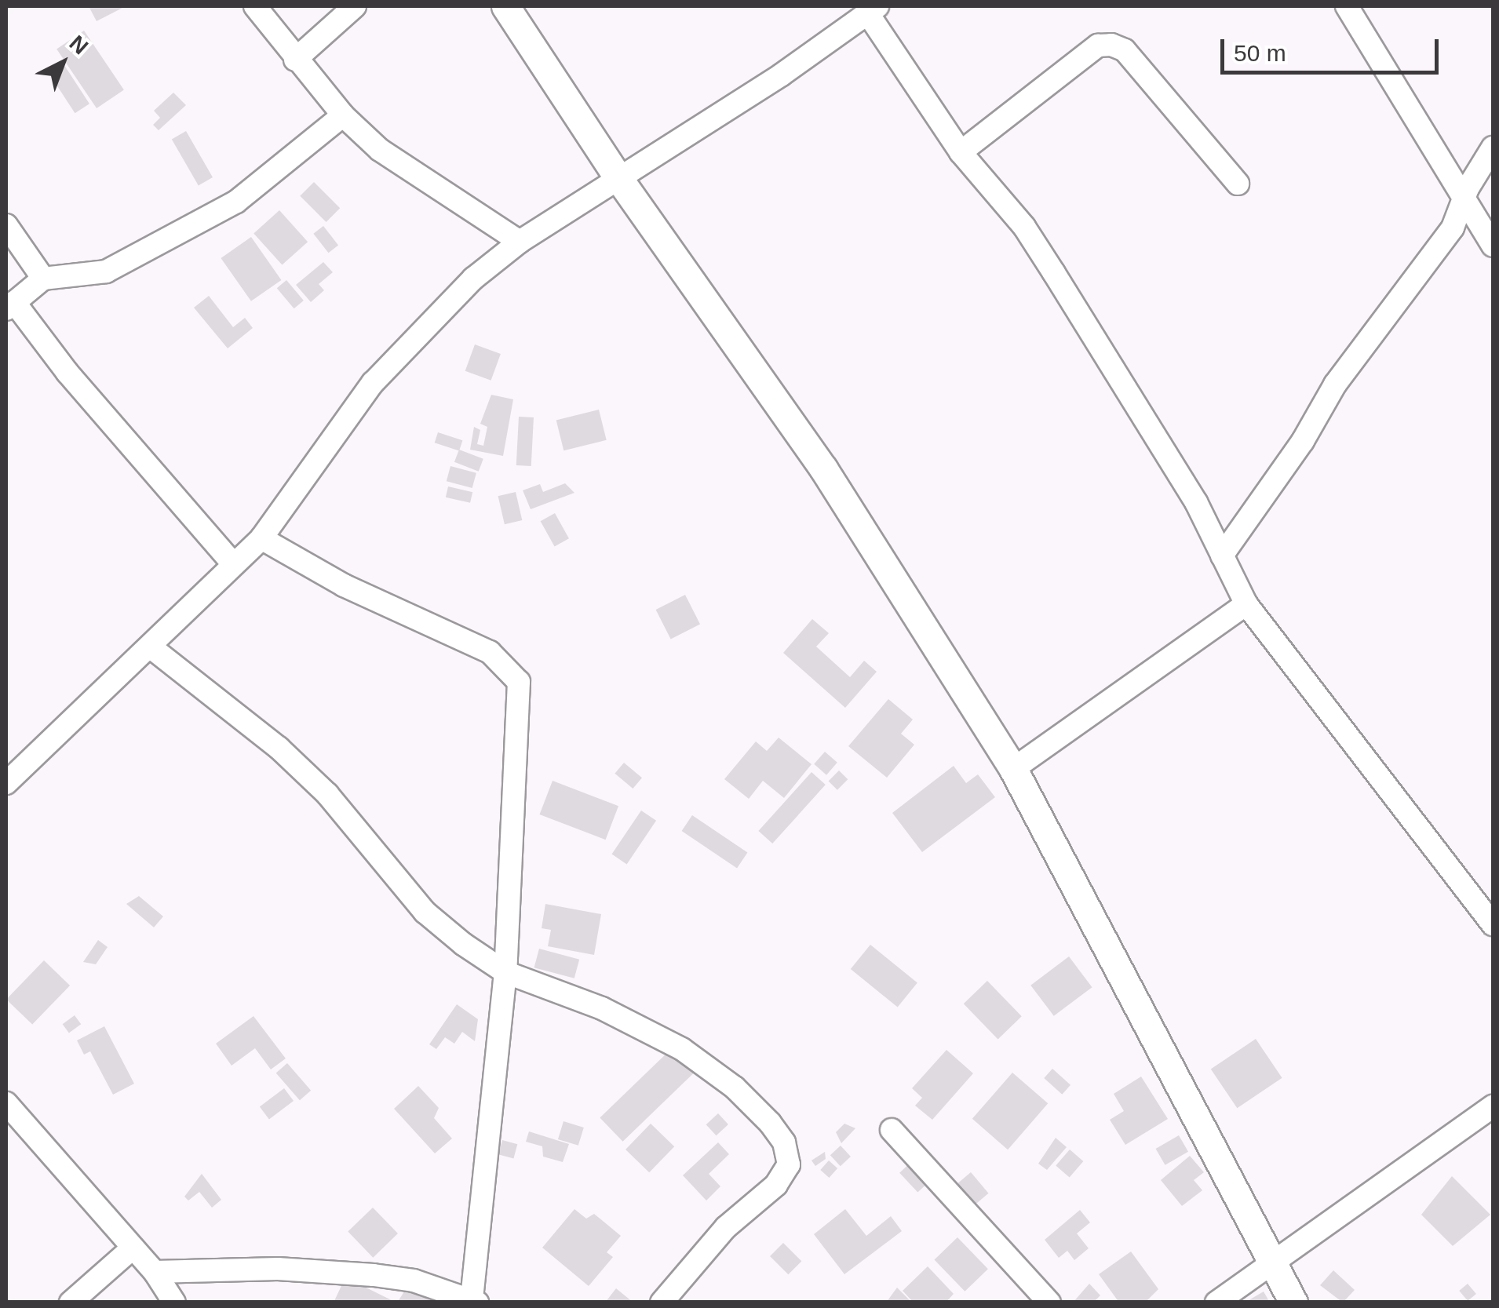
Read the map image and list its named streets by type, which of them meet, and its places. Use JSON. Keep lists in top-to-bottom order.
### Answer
{
  "scale_bar": "50 m",
  "north": "top right"
}
